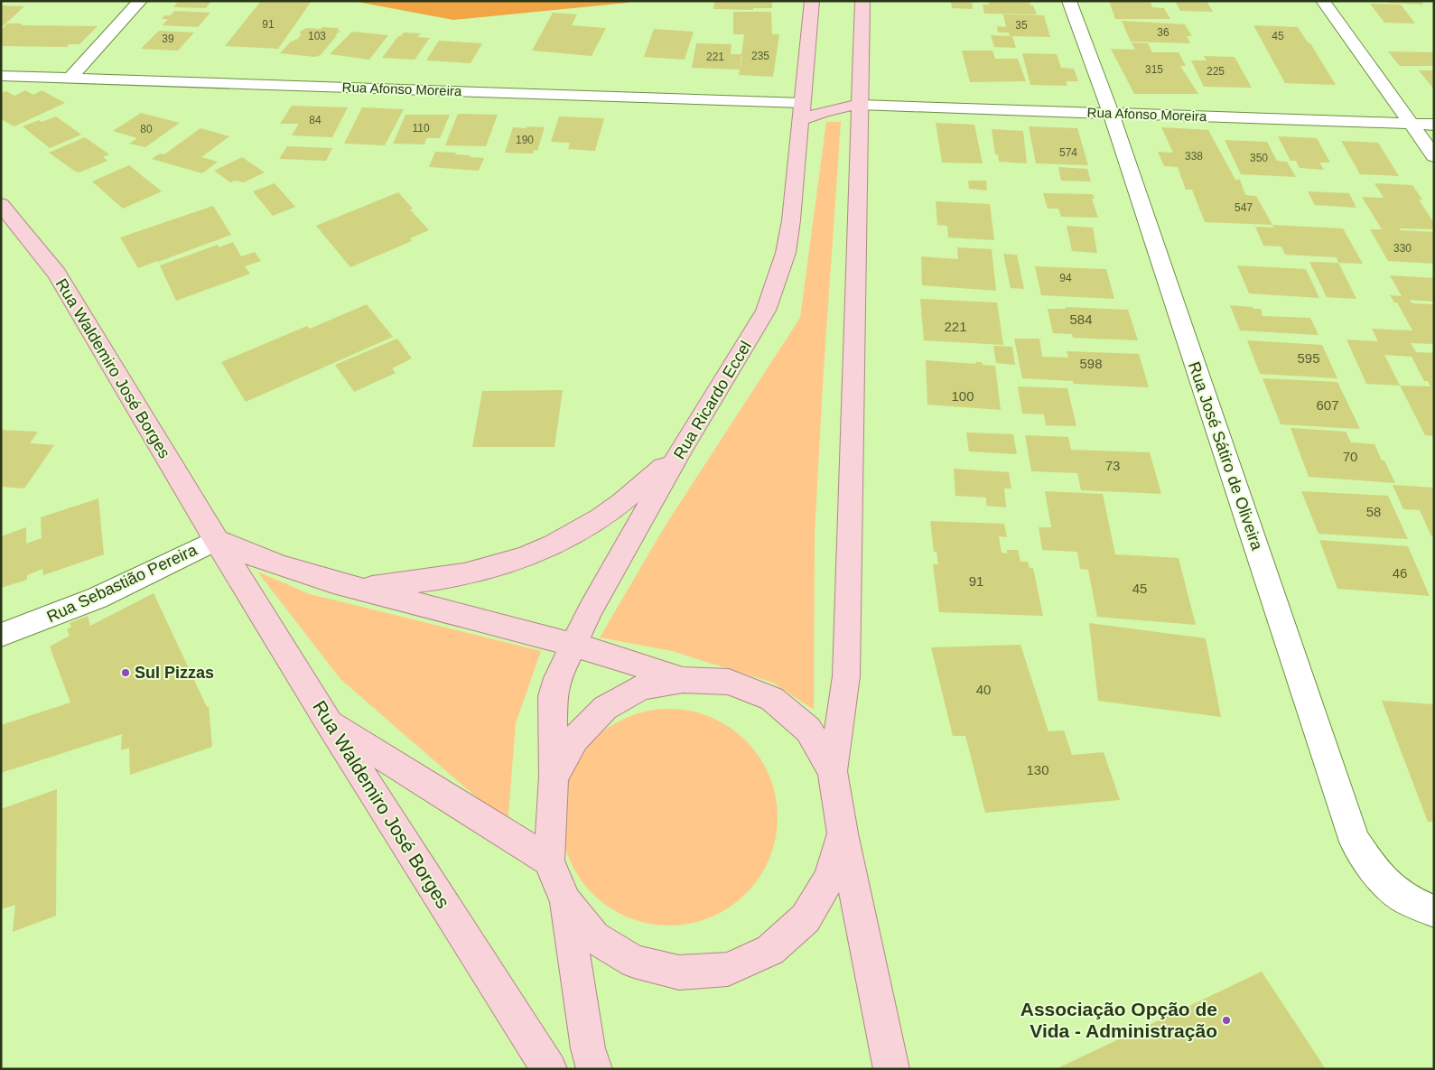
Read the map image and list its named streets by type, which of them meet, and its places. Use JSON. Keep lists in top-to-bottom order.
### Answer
{
  "streets": {
    "main road": ["Rua Waldemiro José Borges", "Rua Ricardo Eccel"],
    "street": ["Rua Afonso Moreira", "Rua José Sátiro de Oliveira", "Rua Sebastião Pereira"]
  },
  "crossings": [
    ["Rua Afonso Moreira", "Rua Ricardo Eccel"],
    ["Rua Afonso Moreira", "Rua José Sátiro de Oliveira"],
    ["Rua Waldemiro José Borges", "Rua Sebastião Pereira"]
  ],
  "places": ["Sul Pizzas", "Associação Opção de Vida - Administração"],
  "house_numbers": [
    "91",
    "35",
    "36",
    "103",
    "45",
    "39",
    "235",
    "221",
    "315",
    "225",
    "84",
    "110",
    "80",
    "190",
    "574",
    "338",
    "350",
    "547",
    "330",
    "94",
    "584",
    "221",
    "595",
    "598",
    "100",
    "607",
    "70",
    "73",
    "58",
    "46",
    "91",
    "45",
    "40",
    "130"
  ]
}
